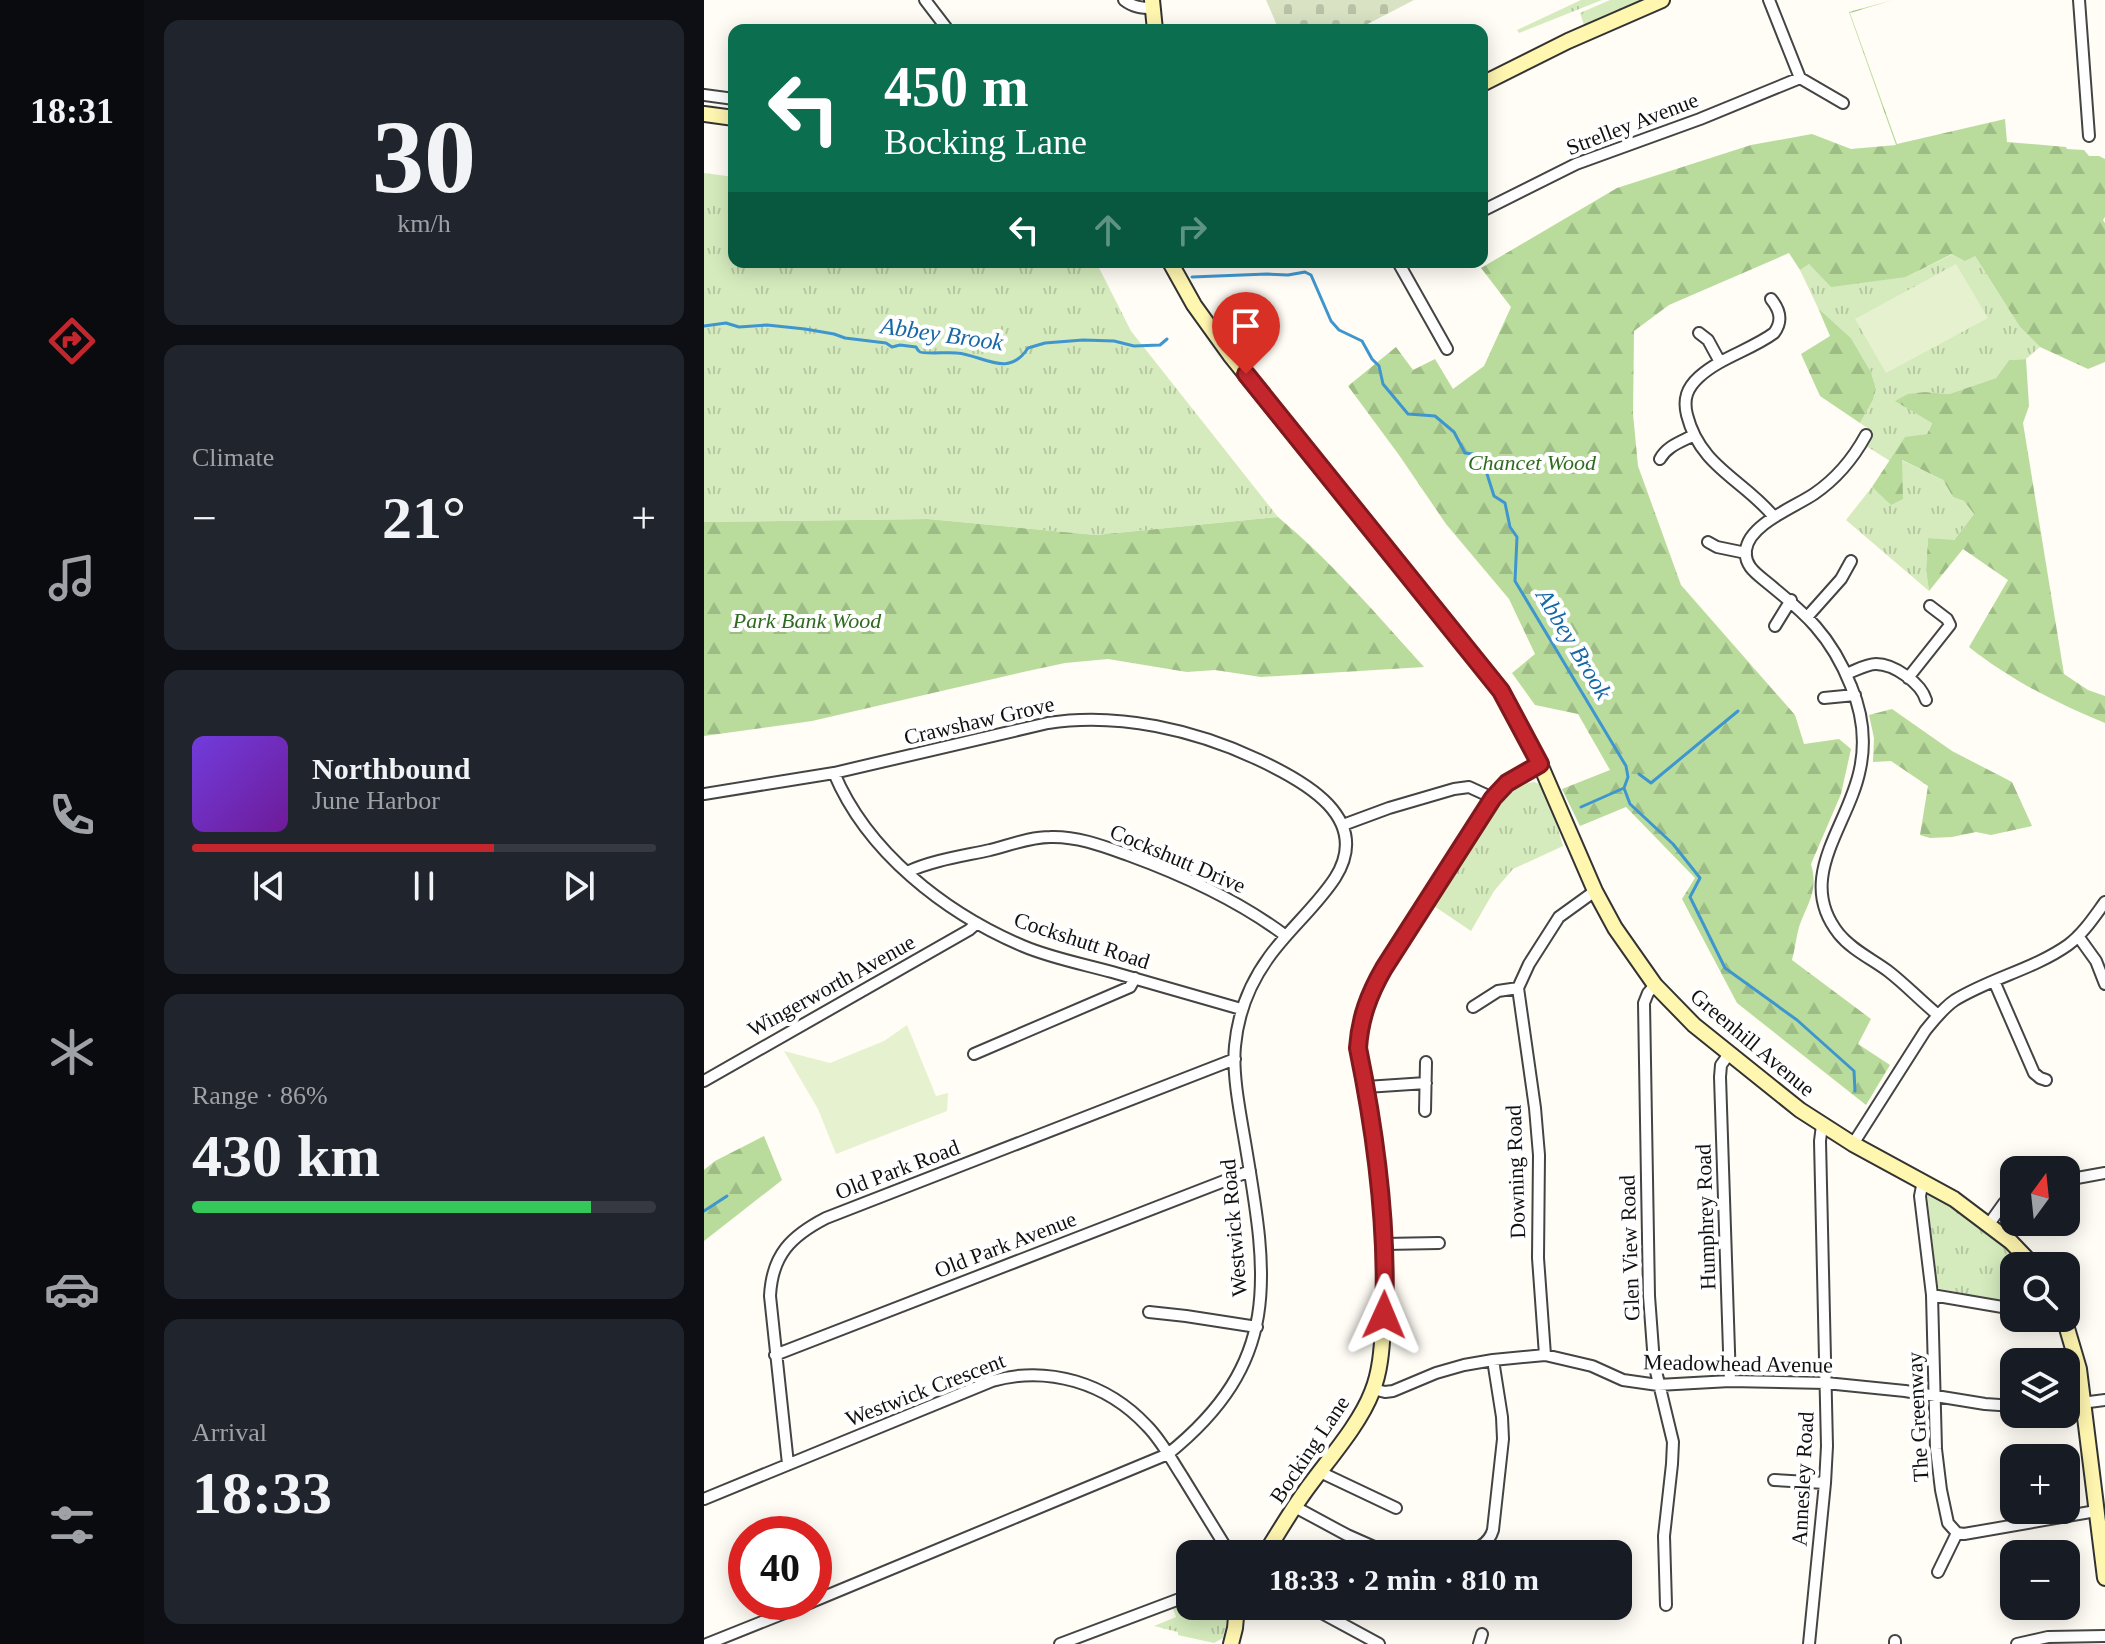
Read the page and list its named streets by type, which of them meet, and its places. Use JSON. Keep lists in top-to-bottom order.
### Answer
{
  "streets": {
    "street": [
      "Strelley Avenue",
      "Crawshaw Grove",
      "Cockshutt Drive",
      "Cockshutt Road",
      "Wingerworth Avenue",
      "Greenhill Avenue",
      "Old Park Road",
      "Downing Road",
      "Humphrey Road",
      "Westwick Road",
      "Old Park Avenue",
      "Glen View Road",
      "Meadowhead Avenue",
      "Westwick Crescent",
      "The Greenway",
      "Bocking Lane",
      "Annesley Road"
    ]
  },
  "crossings": [
    ["Crawshaw Grove", "Cockshutt Road"],
    ["Crawshaw Grove", "Westwick Road"],
    ["Cockshutt Drive", "Cockshutt Road"],
    ["Cockshutt Drive", "Westwick Road"],
    ["Cockshutt Road", "Wingerworth Avenue"],
    ["Cockshutt Road", "Westwick Road"],
    ["Greenhill Avenue", "Humphrey Road"],
    ["Greenhill Avenue", "Glen View Road"],
    ["Greenhill Avenue", "The Greenway"],
    ["Greenhill Avenue", "Bocking Lane"],
    ["Greenhill Avenue", "Annesley Road"],
    ["Old Park Road", "Westwick Road"],
    ["Old Park Road", "Old Park Avenue"],
    ["Old Park Road", "Westwick Crescent"],
    ["Downing Road", "Meadowhead Avenue"],
    ["Humphrey Road", "Meadowhead Avenue"],
    ["Westwick Road", "Old Park Avenue"],
    ["Westwick Road", "Westwick Crescent"],
    ["Glen View Road", "Meadowhead Avenue"],
    ["Meadowhead Avenue", "The Greenway"],
    ["Meadowhead Avenue", "Bocking Lane"],
    ["Meadowhead Avenue", "Annesley Road"]
  ],
  "water": ["Abbey Brook"],
  "parks": ["Chancet Wood", "Park Bank Wood"],
  "north": "top",
  "page": {
    "tabs": "18:31",
    "tile": [
      ["30", "km/h"],
      "Climate",
      ["Range · 86%", "430 km"],
      ["Arrival", "18:33"]
    ],
    "turn": ["450 m", "Bocking Lane"],
    "heat": ["−", "21°", "+"],
    "song": ["Northbound", "June Harbor"],
    "map_buttons": ["+", "−"],
    "limit": "40",
    "trip": "18:33 · 2 min · 810 m"
  }
}
